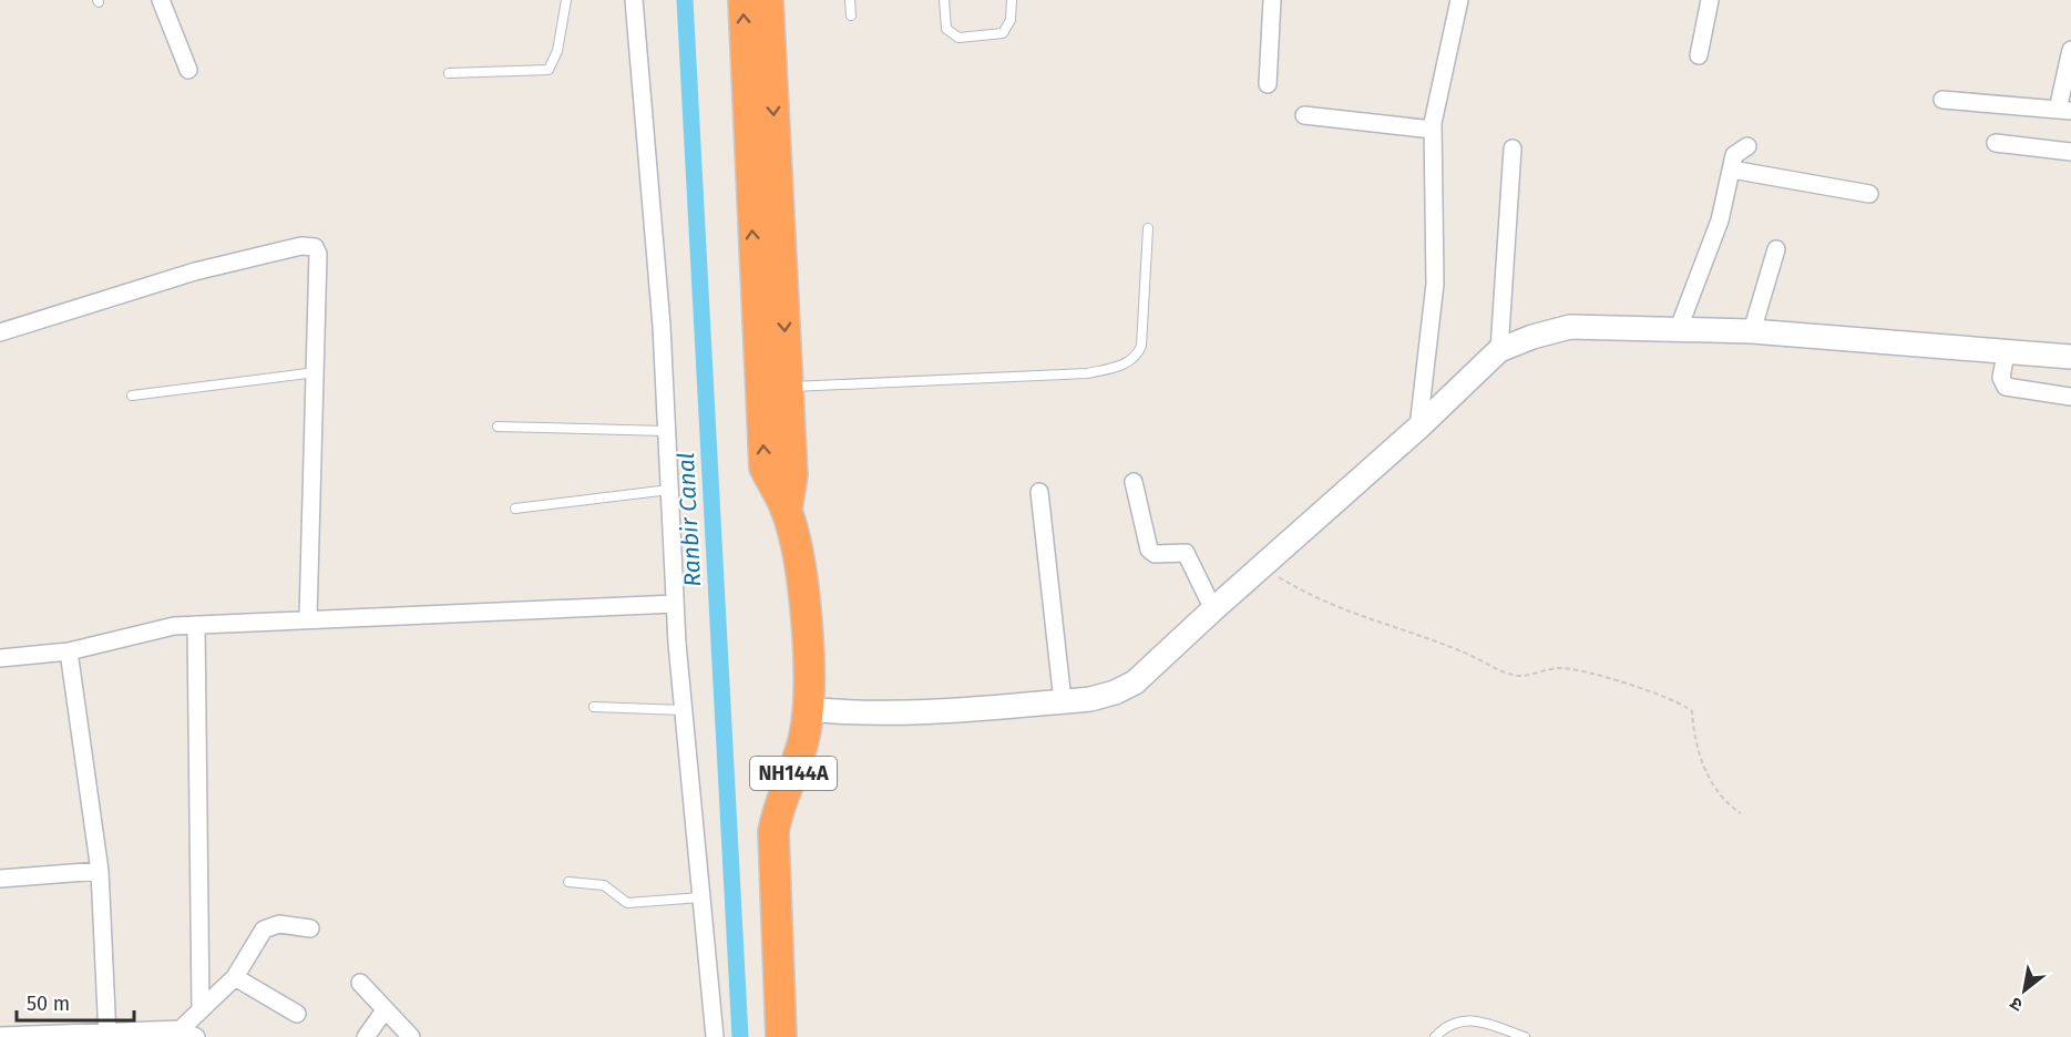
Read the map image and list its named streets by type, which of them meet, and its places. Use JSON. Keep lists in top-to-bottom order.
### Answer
{
  "streets": {
    "highway": ["NH144A"]
  },
  "water": ["Ranbir Canal"],
  "scale_bar": "50 m",
  "north": "bottom left"
}
